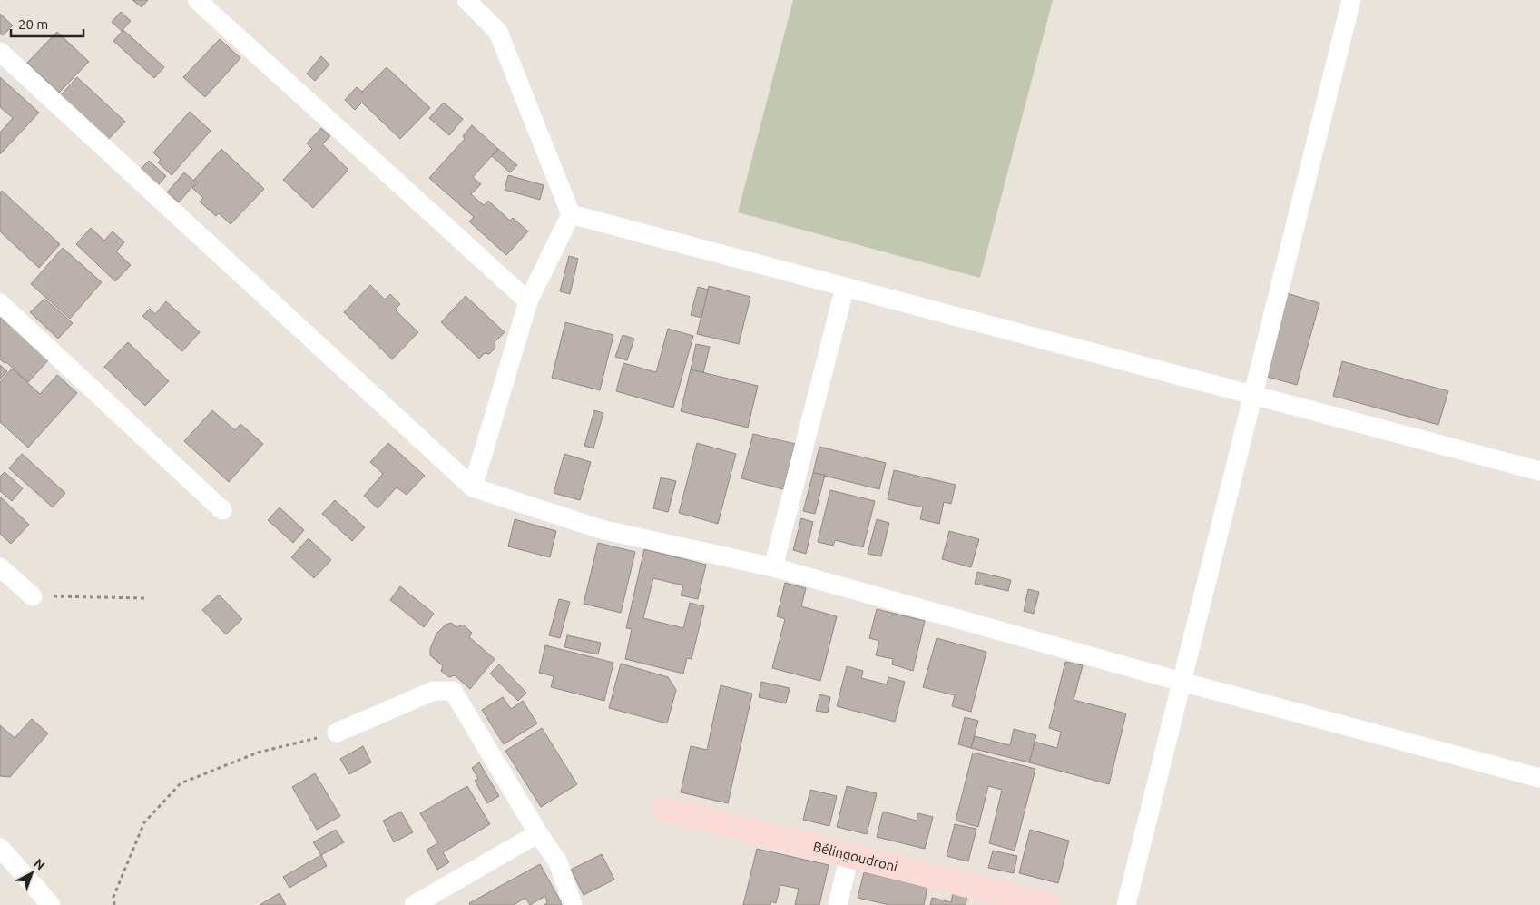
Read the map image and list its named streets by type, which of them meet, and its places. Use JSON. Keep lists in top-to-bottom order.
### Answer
{
  "streets": {
    "street": ["Bélingoudroni"]
  },
  "scale_bar": "20 m",
  "north": "top right"
}
